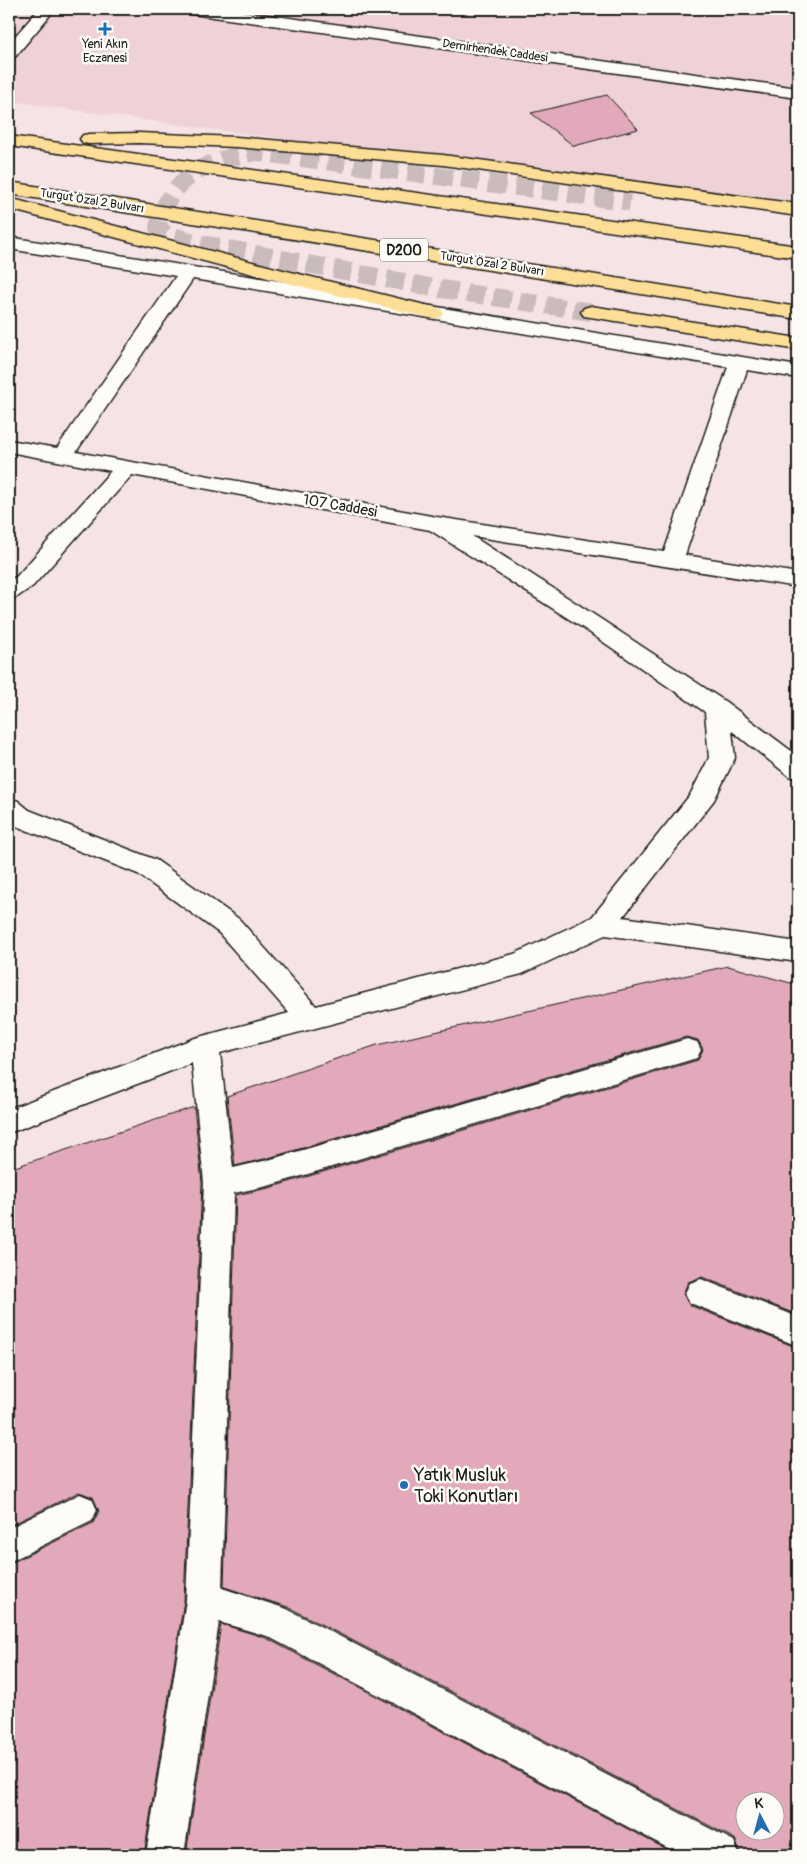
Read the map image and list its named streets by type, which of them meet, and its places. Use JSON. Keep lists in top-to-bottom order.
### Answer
{
  "streets": {
    "highway": ["Turgut Özal 2 Bulvarı", "D200"],
    "street": ["Demirhendek Caddesi", "107 Caddesi"]
  },
  "places": {
    "health": ["Yeni Akın Eczanesi"],
    "other": ["Yatık Musluk Toki Konutları"]
  },
  "north": "top"
}
